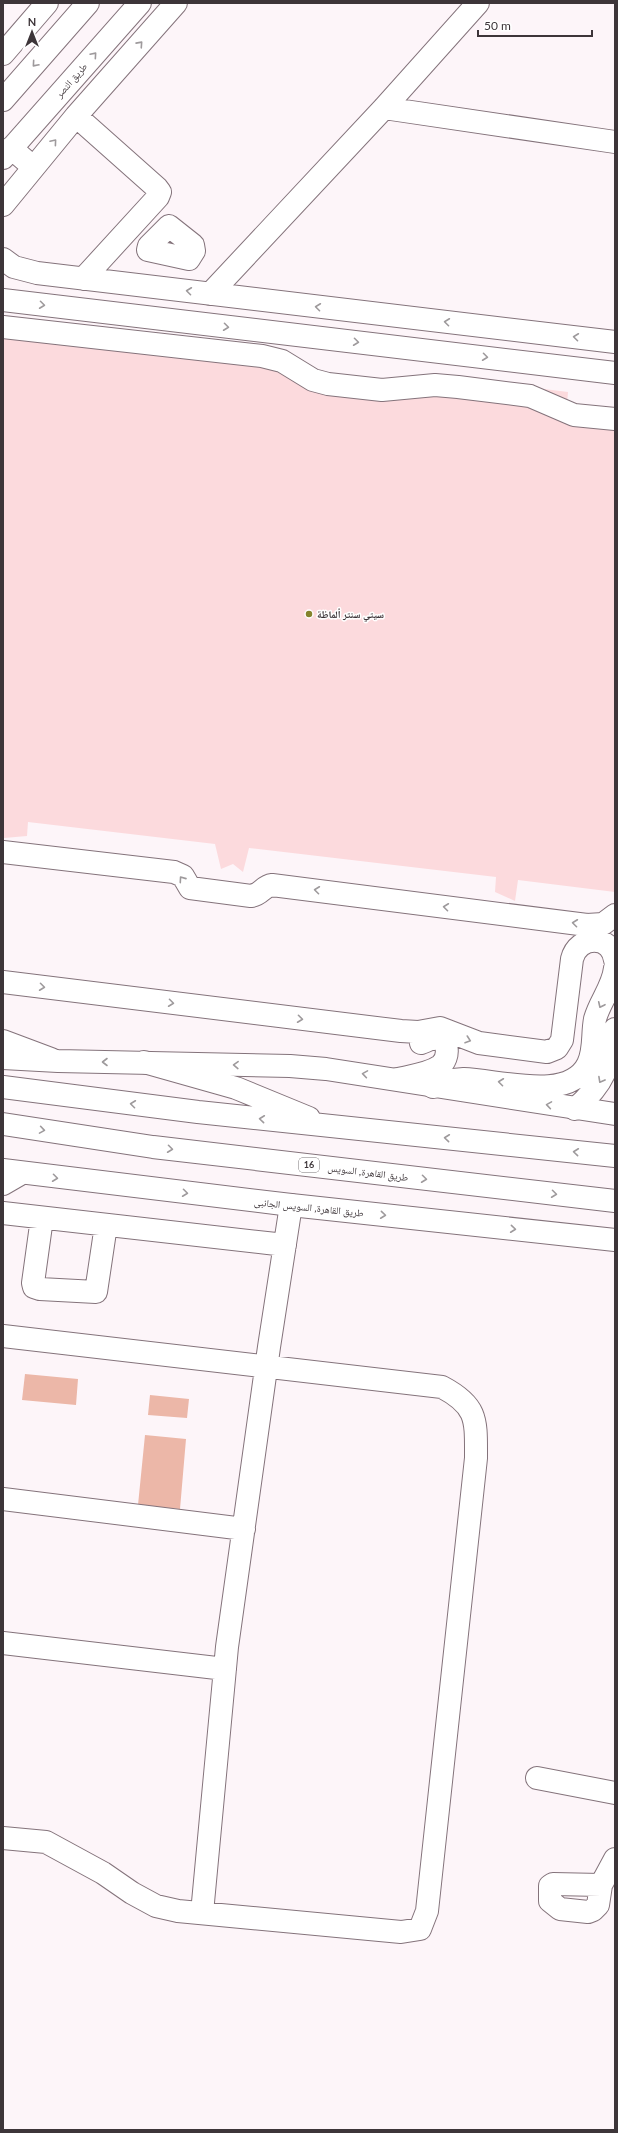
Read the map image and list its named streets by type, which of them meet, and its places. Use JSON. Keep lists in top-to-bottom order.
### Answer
{
  "streets": {
    "main road": [
      "طريق النصر",
      "16",
      "طريق القاهرة, السويس",
      "طريق القاهرة, السويس الجانبى"
    ]
  },
  "places": ["سيتي سنتر ألماظة"],
  "scale_bar": "50 m",
  "north": "top"
}
